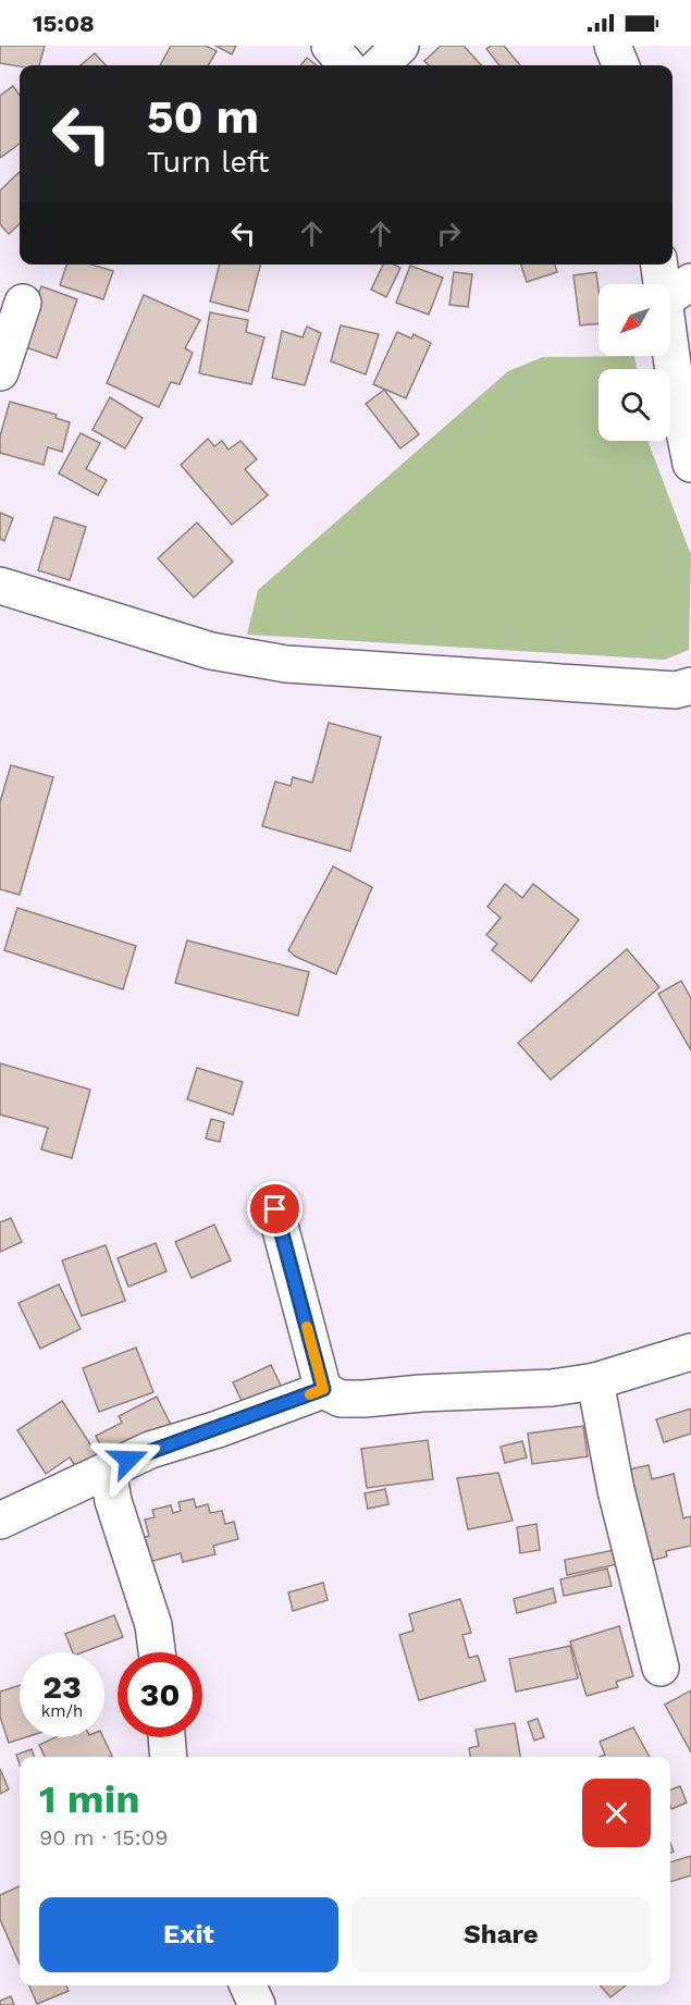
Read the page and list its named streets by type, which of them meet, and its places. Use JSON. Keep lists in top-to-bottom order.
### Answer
{
  "north": "bottom left",
  "page": {
    "status": "15:08",
    "turn": ["50 m", "Turn left"],
    "speed": "23 km/h",
    "limit": "30",
    "heading": ["1 min", "90 m · 15:09"],
    "buttons": ["Exit", "Share"]
  }
}
